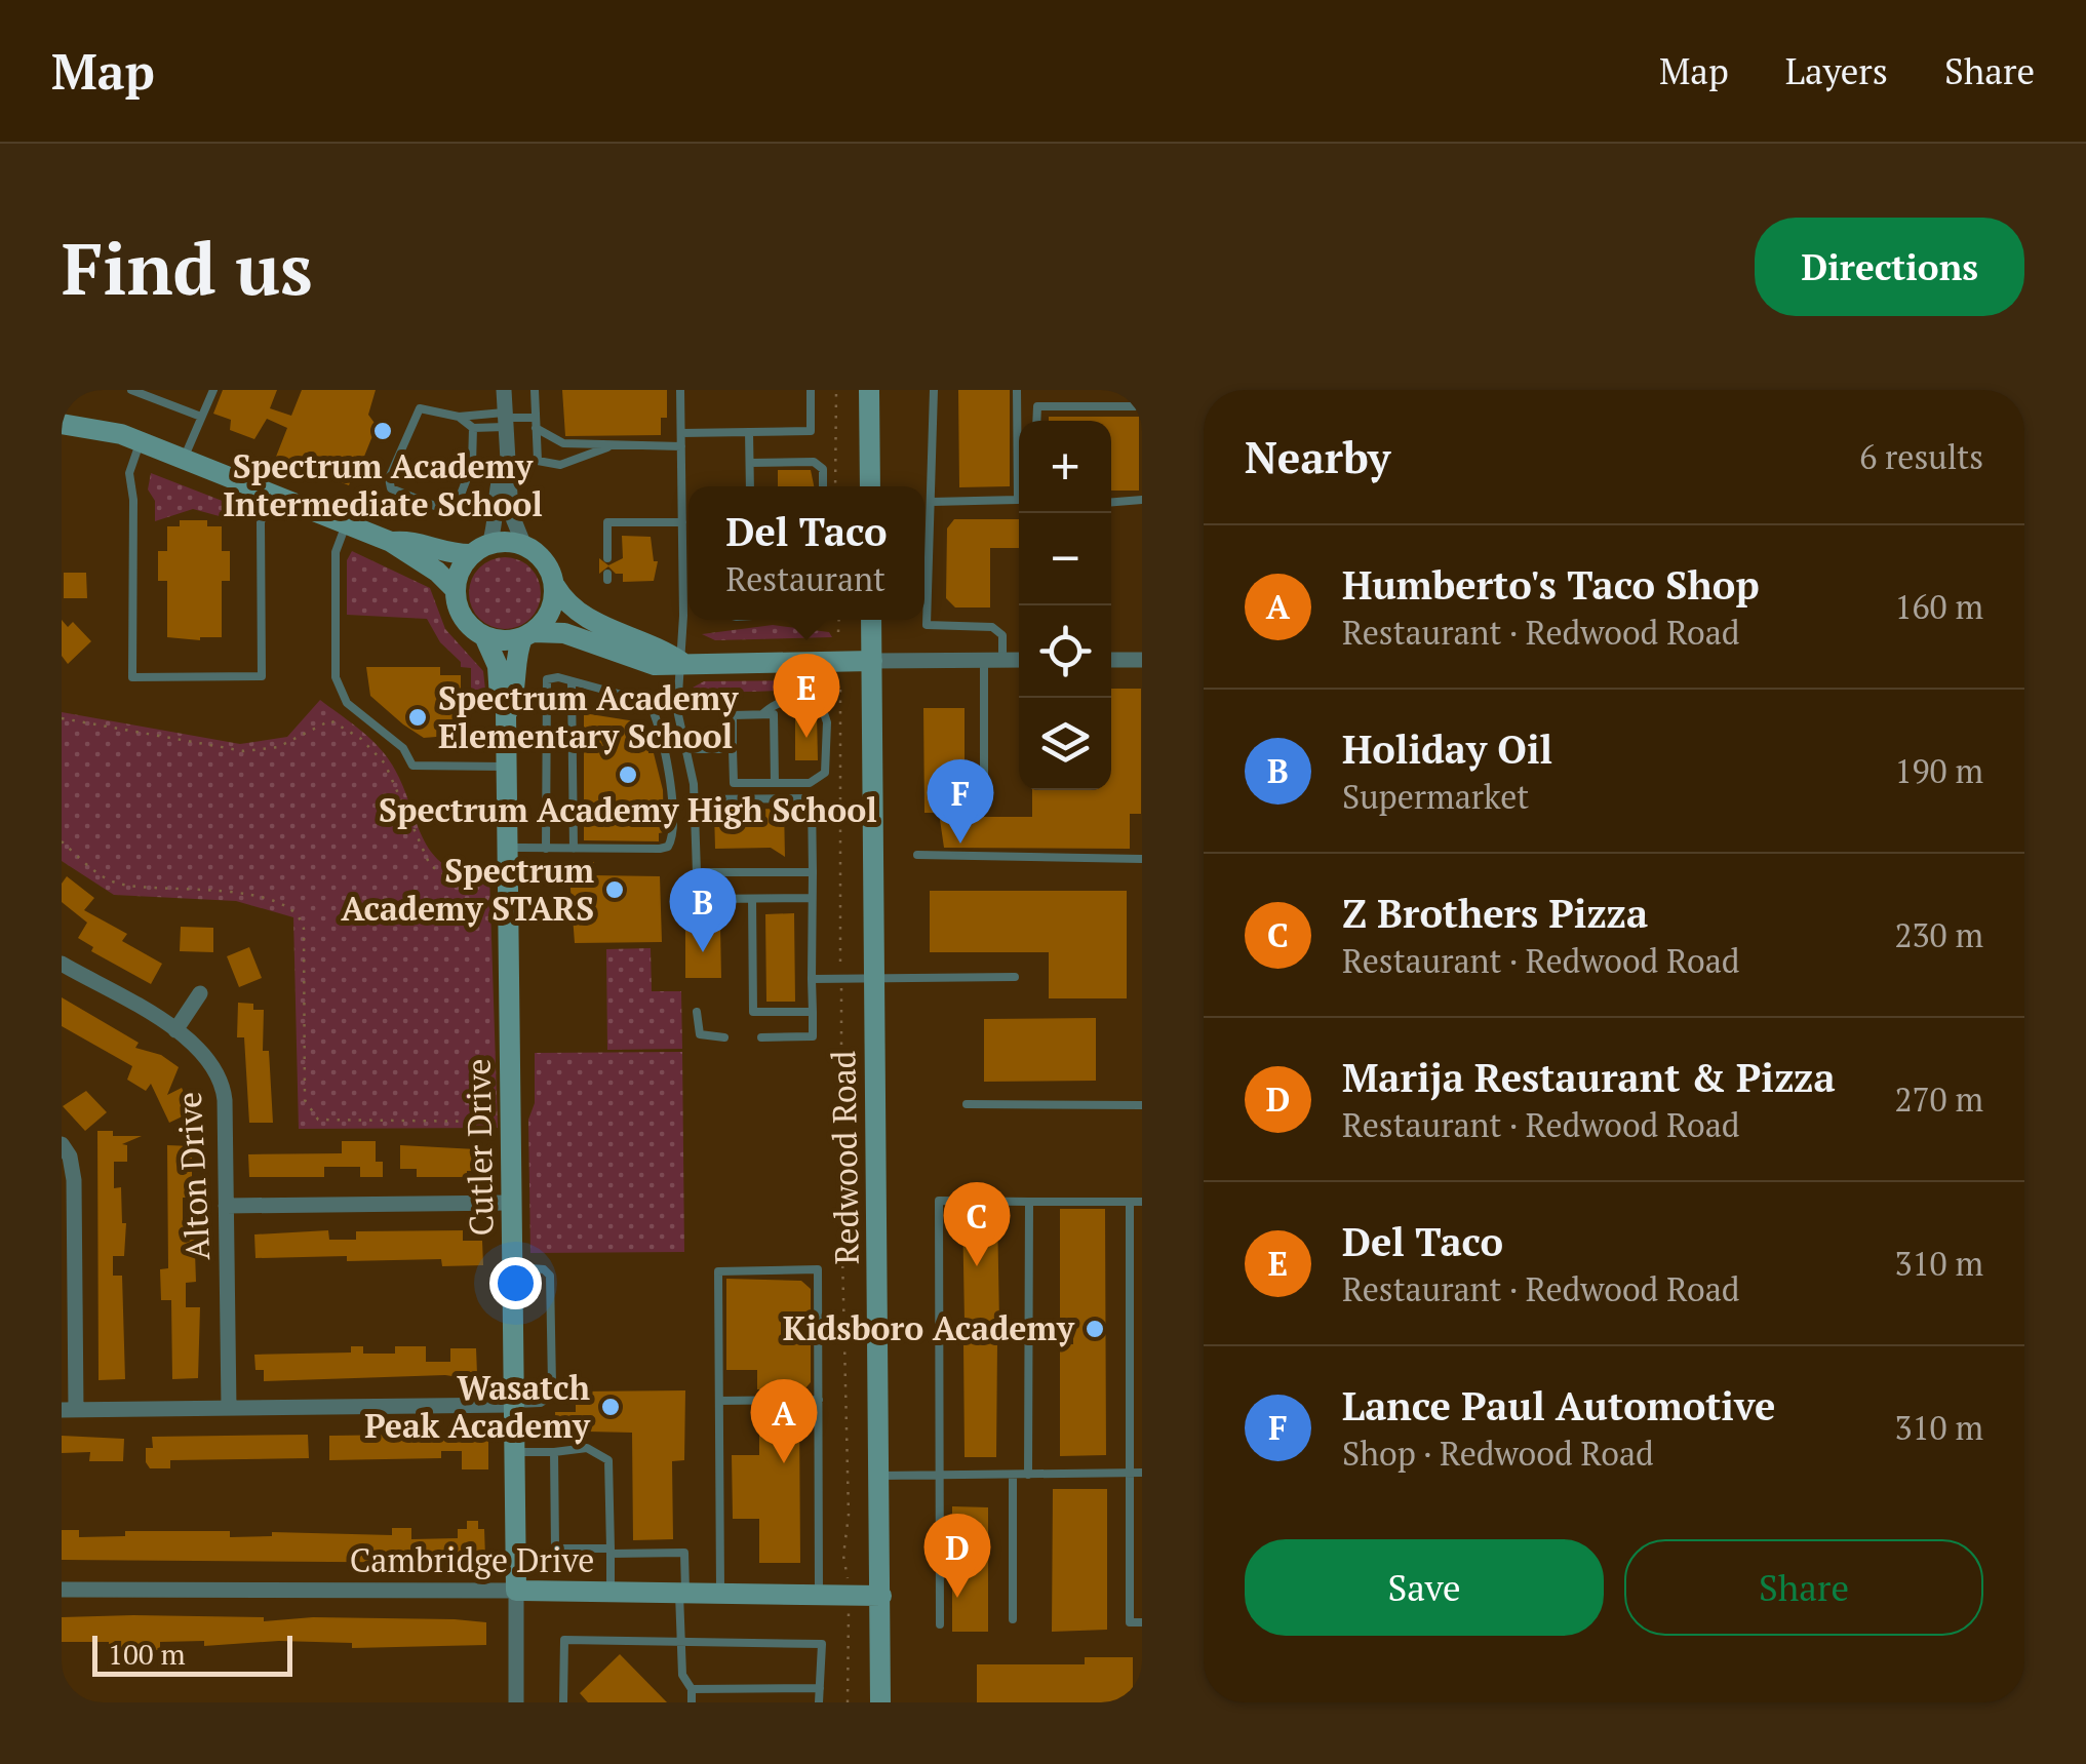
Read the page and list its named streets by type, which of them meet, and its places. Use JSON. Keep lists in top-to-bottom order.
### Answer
{
  "streets": {
    "street": [
      "Cutler Drive",
      "Redwood Road",
      "Alton Drive",
      "Cambridge Drive"
    ]
  },
  "crossings": [
    ["Cutler Drive", "Cambridge Drive"],
    ["Redwood Road", "Cambridge Drive"]
  ],
  "places": [
    "Spectrum Academy Intermediate School",
    "Spectrum Academy Elementary School",
    "Spectrum Academy High School",
    "Spectrum Academy STARS",
    "Kidsboro Academy",
    "Wasatch Peak Academy"
  ],
  "scale_bar": "100 m",
  "page": {
    "header": "Map",
    "nav": ["Map", "Layers", "Share"],
    "buttons": [
      "Directions",
      ["Save", "Share"]
    ],
    "title": "Find us",
    "heading": ["Nearby", "6 results"],
    "map_buttons": ["+", "−"],
    "popup": ["Del Taco", "Restaurant"],
    "list": [
      {
        "mark": "A",
        "name": "Humberto's Taco Shop",
        "note": "Restaurant · Redwood Road",
        "value": "160 m"
      },
      {
        "mark": "B",
        "name": "Holiday Oil",
        "note": "Supermarket",
        "value": "190 m"
      },
      {
        "mark": "C",
        "name": "Z Brothers Pizza",
        "note": "Restaurant · Redwood Road",
        "value": "230 m"
      },
      {
        "mark": "D",
        "name": "Marija Restaurant & Pizza",
        "note": "Restaurant · Redwood Road",
        "value": "270 m"
      },
      {
        "mark": "E",
        "name": "Del Taco",
        "note": "Restaurant · Redwood Road",
        "value": "310 m"
      },
      {
        "mark": "F",
        "name": "Lance Paul Automotive",
        "note": "Shop · Redwood Road",
        "value": "310 m"
      }
    ],
    "pins": [
      "E",
      "F",
      "B",
      "C",
      "A",
      "D"
    ],
    "scale": "100 m"
  }
}
